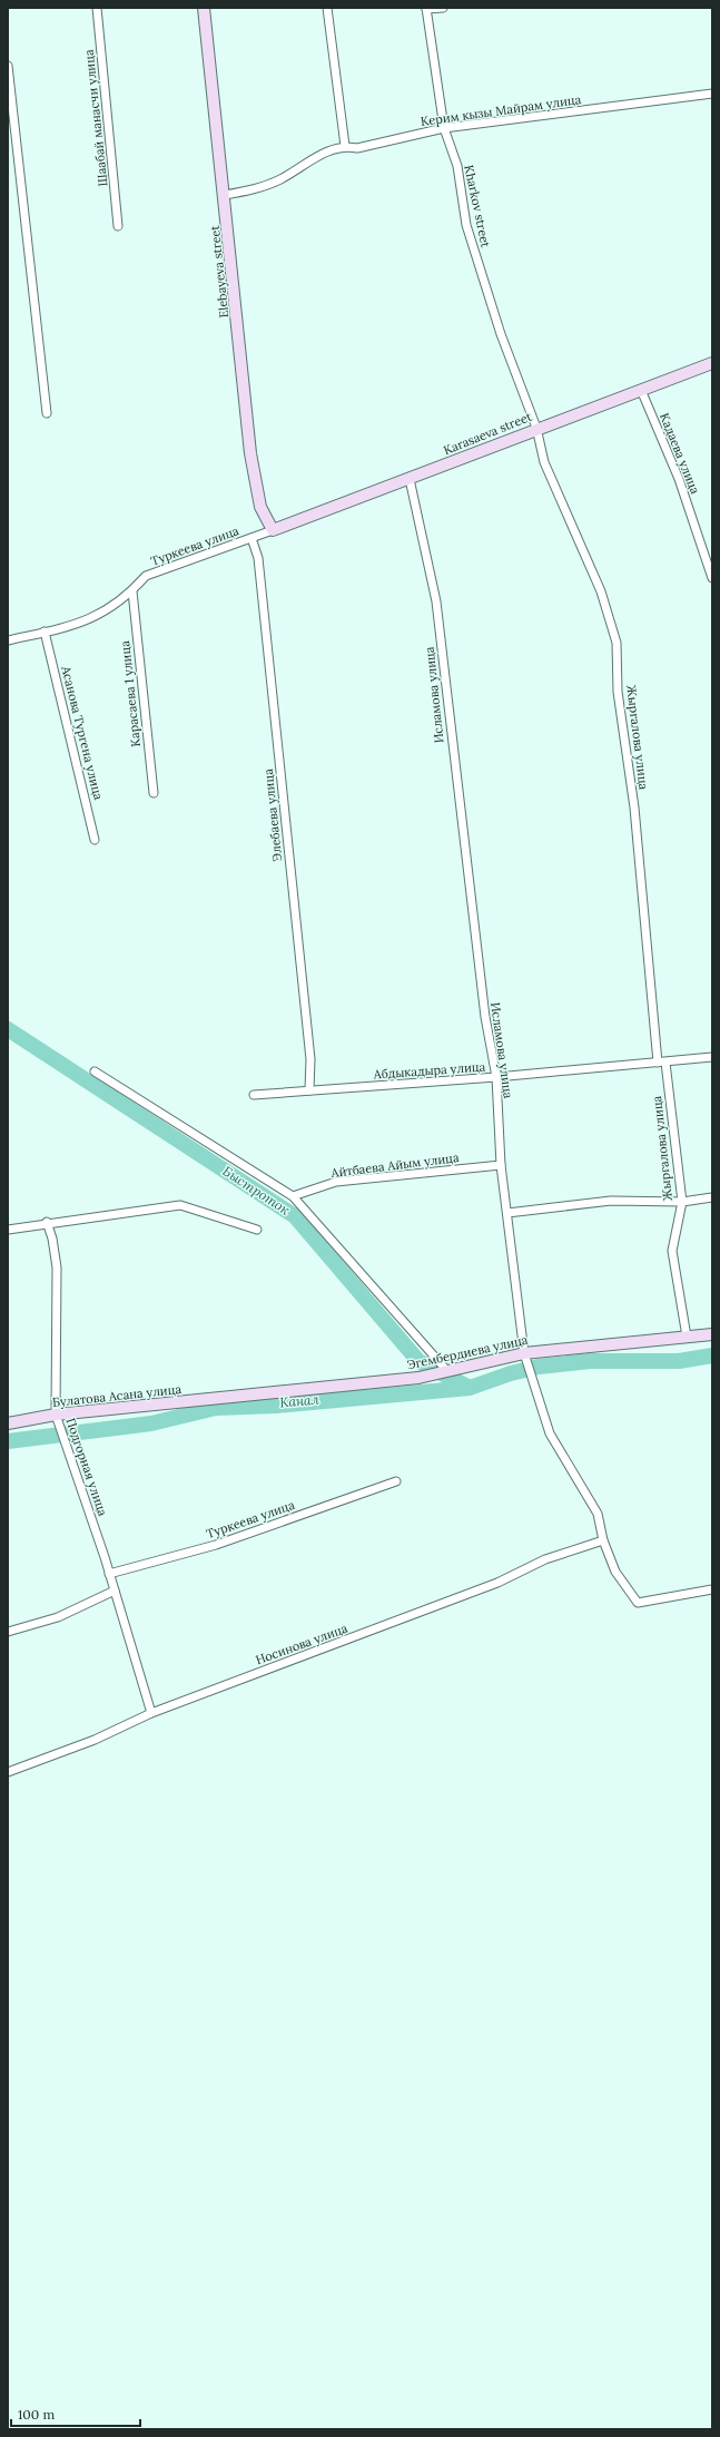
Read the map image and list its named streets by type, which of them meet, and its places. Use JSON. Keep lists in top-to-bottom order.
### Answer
{
  "streets": {
    "street": [
      "Керим кызы Майрам улица",
      "Шаабай манасчи улица",
      "Kharkov street",
      "Elebayeva street",
      "Karasaeva street",
      "Кадаева улица",
      "Туркеева улица",
      "Карасаева 1 улица",
      "Исламова улица",
      "Асанова Тургена улица",
      "Жыргалова улица",
      "Элебаева улица",
      "Абдыкадыра улица",
      "Айтбаева Айым улица",
      "Эгембердиева улица",
      "Булатова Асана улица",
      "Подгорная улица",
      "Носинова улица"
    ]
  },
  "crossings": [
    ["Керим кызы Майрам улица", "Kharkov street"],
    ["Керим кызы Майрам улица", "Elebayeva street"],
    ["Kharkov street", "Karasaeva street"],
    ["Kharkov street", "Жыргалова улица"],
    ["Elebayeva street", "Karasaeva street"],
    ["Elebayeva street", "Туркеева улица"],
    ["Karasaeva street", "Кадаева улица"],
    ["Karasaeva street", "Туркеева улица"],
    ["Karasaeva street", "Исламова улица"],
    ["Karasaeva street", "Жыргалова улица"],
    ["Туркеева улица", "Карасаева 1 улица"],
    ["Туркеева улица", "Асанова Тургена улица"],
    ["Туркеева улица", "Элебаева улица"],
    ["Туркеева улица", "Подгорная улица"],
    ["Исламова улица", "Абдыкадыра улица"],
    ["Исламова улица", "Айтбаева Айым улица"],
    ["Исламова улица", "Эгембердиева улица"],
    ["Исламова улица", "Носинова улица"],
    ["Жыргалова улица", "Абдыкадыра улица"],
    ["Жыргалова улица", "Эгембердиева улица"],
    ["Элебаева улица", "Абдыкадыра улица"],
    ["Эгембердиева улица", "Булатова Асана улица"],
    ["Булатова Асана улица", "Подгорная улица"],
    ["Подгорная улица", "Носинова улица"]
  ],
  "water": ["Быстроток", "Канал"],
  "scale_bar": "100 m"
}
